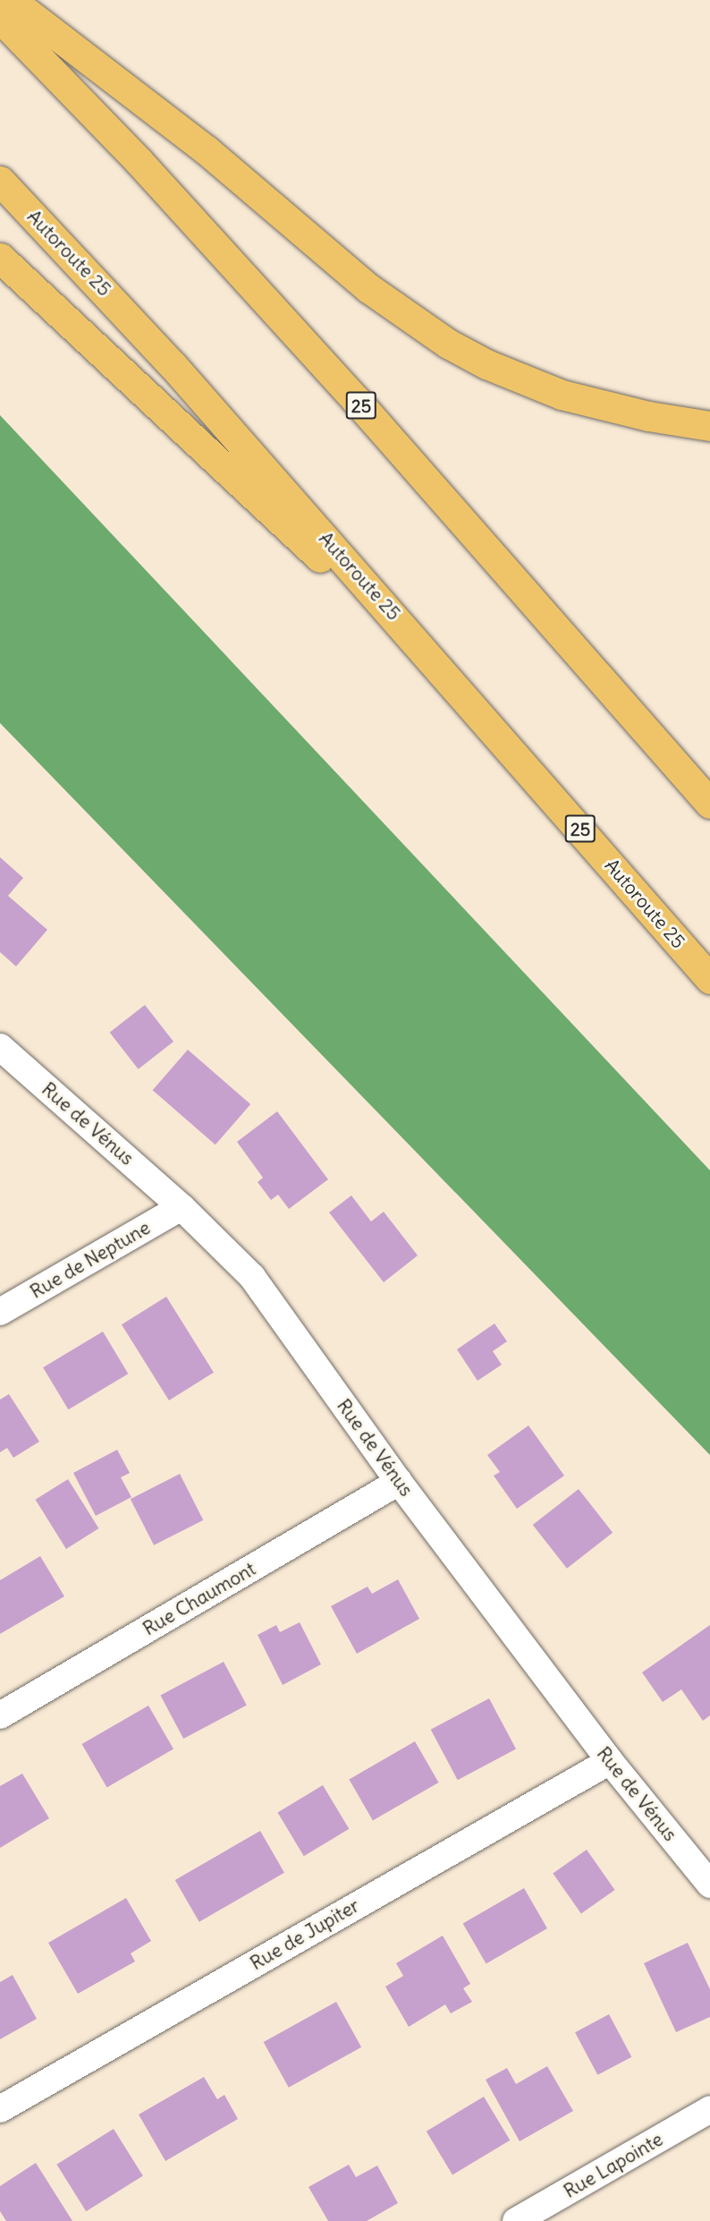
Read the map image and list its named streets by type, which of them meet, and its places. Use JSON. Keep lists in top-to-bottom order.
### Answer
{
  "streets": {
    "highway": ["Autoroute 25", "25"],
    "street": [
      "Rue de Vénus",
      "Rue de Neptune",
      "Rue Chaumont",
      "Rue de Jupiter",
      "Rue Lapointe"
    ]
  },
  "crossings": [
    ["Rue de Vénus", "Rue de Neptune"],
    ["Rue de Vénus", "Rue Chaumont"],
    ["Rue de Vénus", "Rue de Jupiter"]
  ]
}
